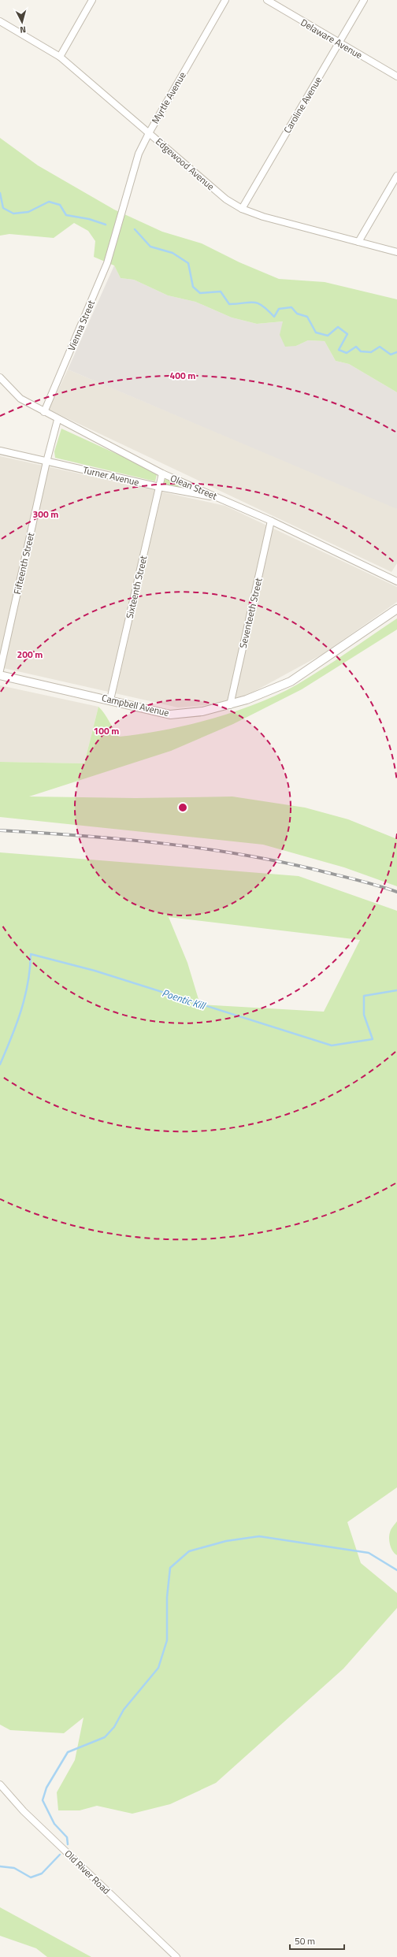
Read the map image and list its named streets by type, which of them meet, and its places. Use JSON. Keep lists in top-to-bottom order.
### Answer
{
  "streets": {
    "street": [
      "Delaware Avenue",
      "Myrtle Avenue",
      "Caroline Avenue",
      "Edgewood Avenue",
      "Vienna Street",
      "Turner Avenue",
      "Olean Street",
      "Fifteenth Street",
      "Sixteenth Street",
      "Seventeeth Street",
      "Campbell Avenue",
      "Old River Road"
    ]
  },
  "crossings": [
    ["Delaware Avenue", "Caroline Avenue"],
    ["Myrtle Avenue", "Edgewood Avenue"],
    ["Myrtle Avenue", "Vienna Street"],
    ["Caroline Avenue", "Edgewood Avenue"],
    ["Vienna Street", "Olean Street"],
    ["Turner Avenue", "Olean Street"],
    ["Turner Avenue", "Fifteenth Street"],
    ["Turner Avenue", "Sixteenth Street"],
    ["Olean Street", "Fifteenth Street"],
    ["Olean Street", "Sixteenth Street"],
    ["Olean Street", "Seventeeth Street"],
    ["Sixteenth Street", "Campbell Avenue"],
    ["Seventeeth Street", "Campbell Avenue"]
  ],
  "water": ["Poentic Kill"],
  "scale_bar": "50 m",
  "north": "bottom",
  "rings": [
    "400 m",
    "300 m",
    "200 m",
    "100 m"
  ]
}
